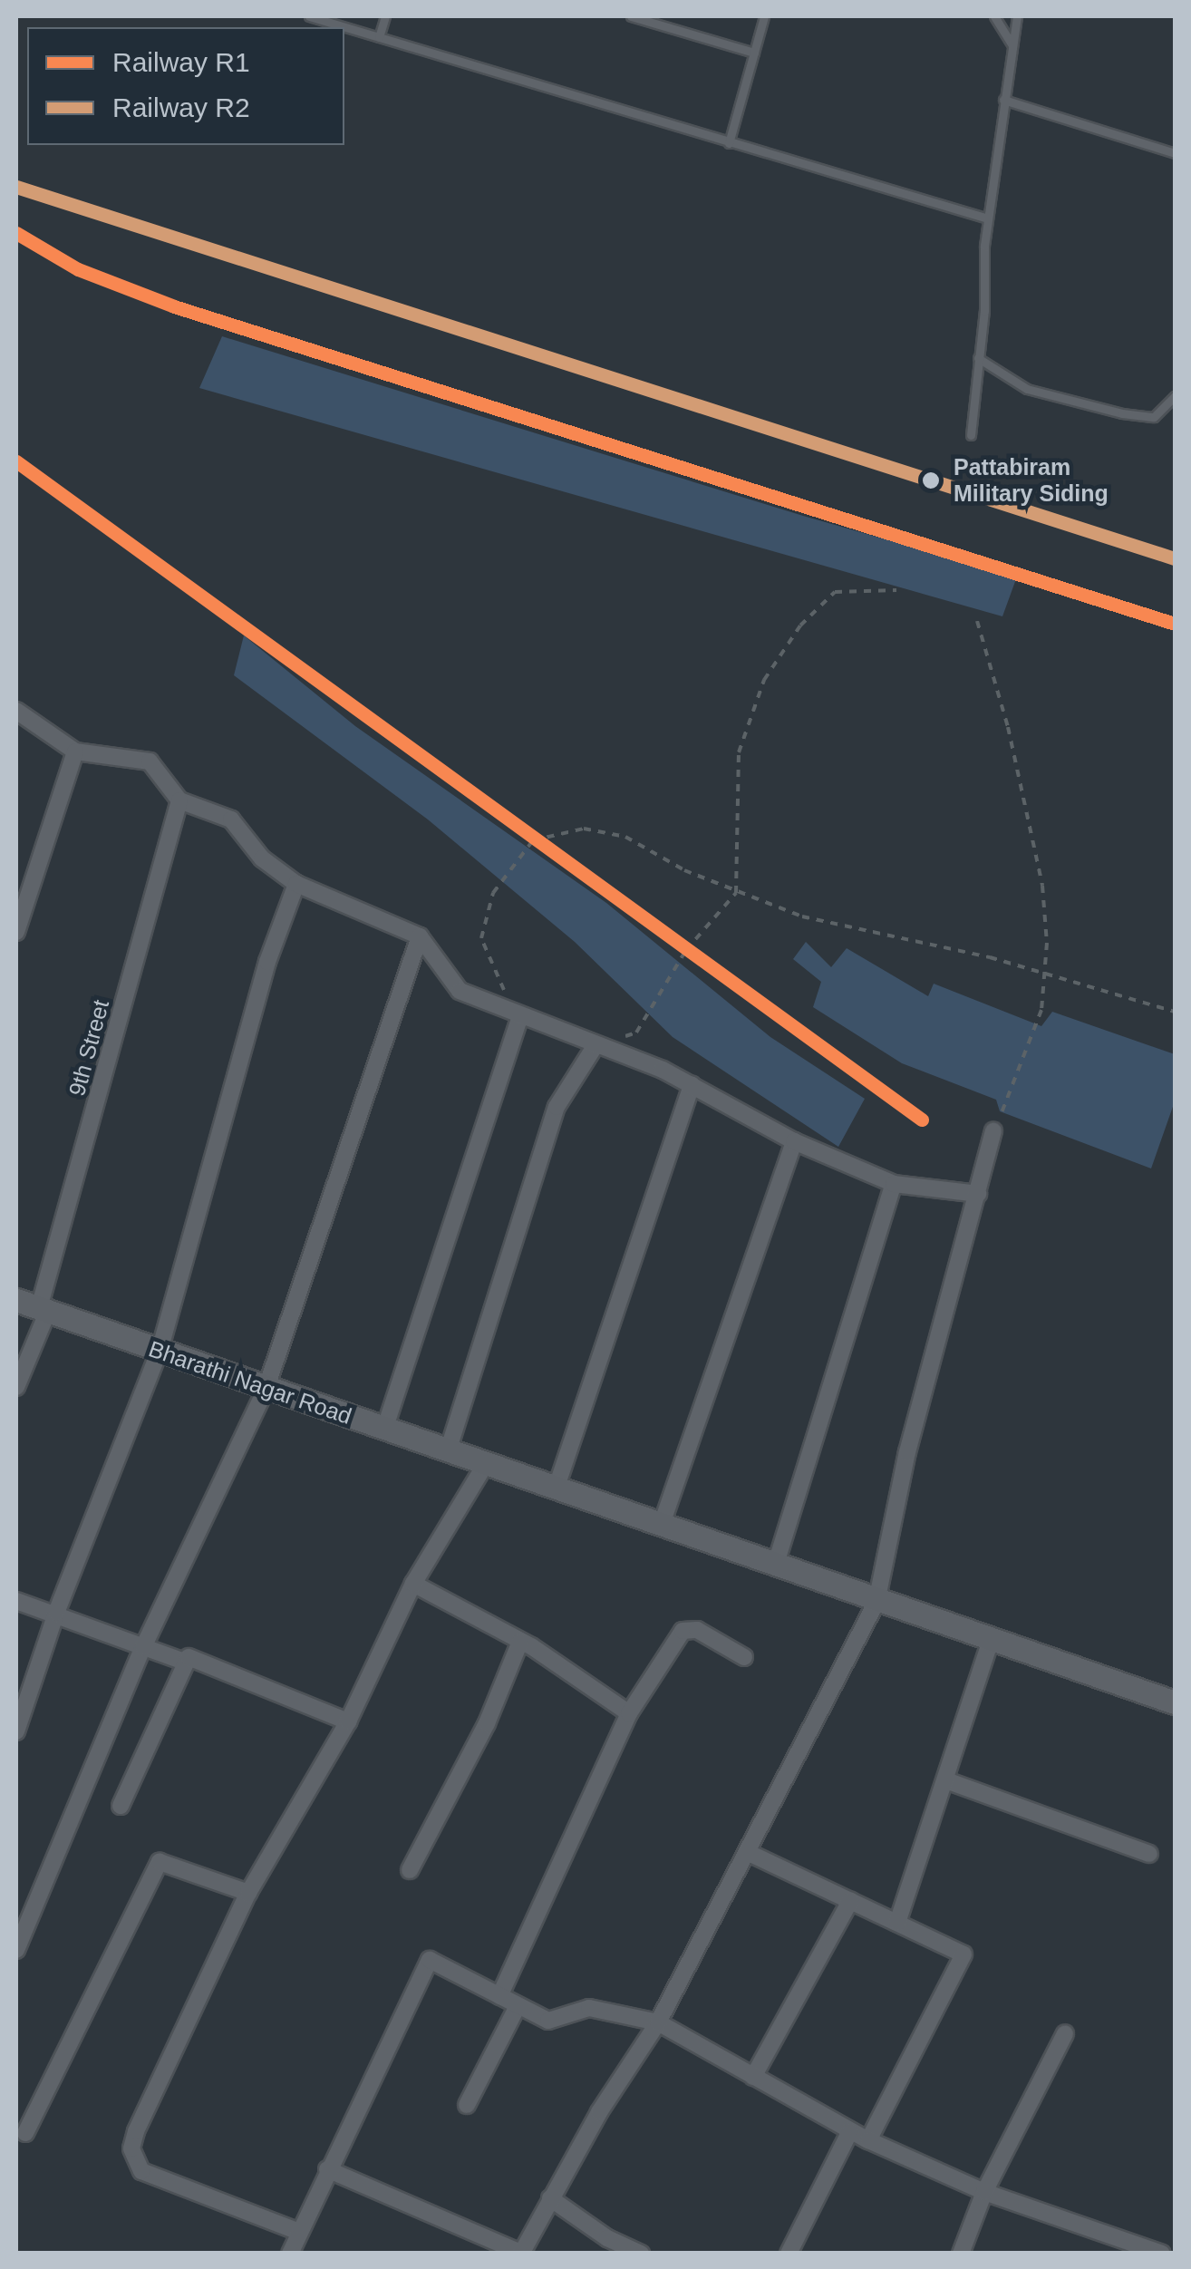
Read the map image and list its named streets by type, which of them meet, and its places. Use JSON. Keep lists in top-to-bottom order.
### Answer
{
  "streets": {
    "main road": ["Bharathi Nagar Road"],
    "street": ["9th Street"]
  },
  "crossings": [
    ["9th Street", "Bharathi Nagar Road"]
  ],
  "places": ["Pattabiram Military Siding"],
  "lines": ["rail line R2", "rail line R1"],
  "legend": ["Railway R1", "Railway R2"]
}
